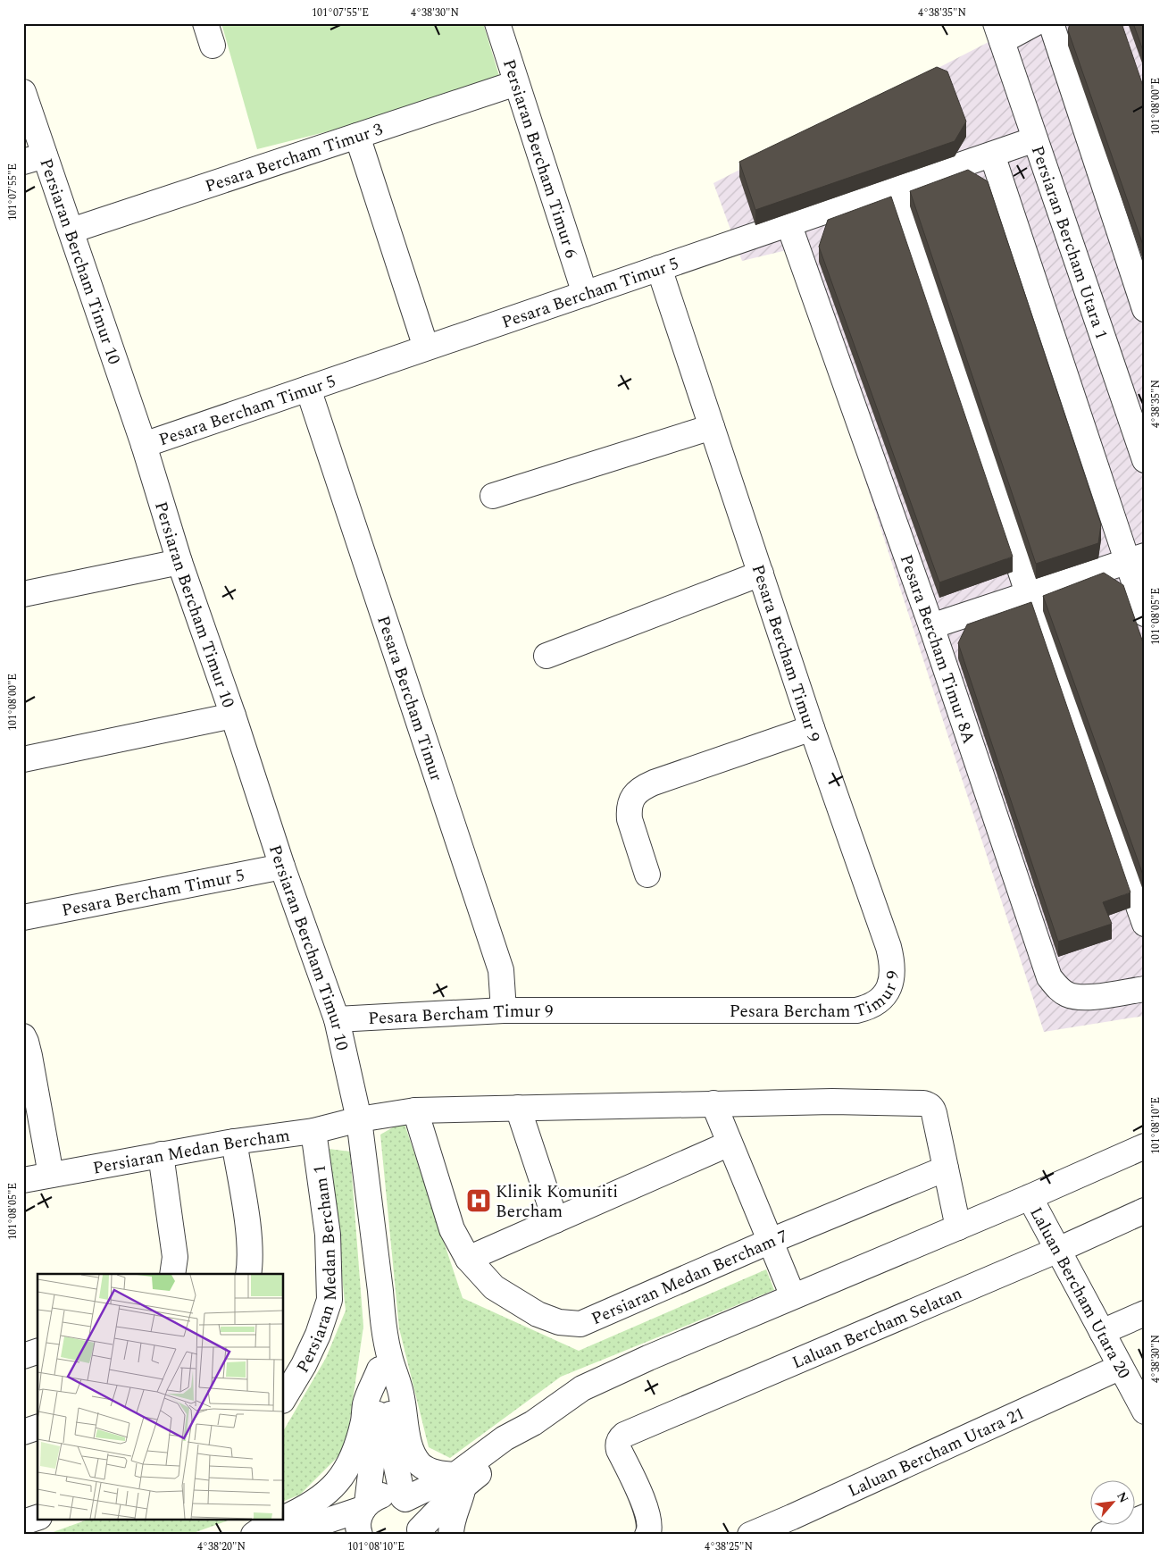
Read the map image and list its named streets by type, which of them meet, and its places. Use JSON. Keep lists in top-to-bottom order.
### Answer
{
  "streets": {
    "street": [
      "Pesara Bercham Timur 3",
      "Persiaran Bercham Timur 6",
      "Persiaran Bercham Utara 1",
      "Persiaran Bercham Timur 10",
      "Pesara Bercham Timur 5",
      "Pesara Bercham Timur 8A",
      "Pesara Bercham Timur 9",
      "Pesara Bercham Timur",
      "Persiaran Medan Bercham",
      "Persiaran Medan Bercham 1",
      "Persiaran Medan Bercham 7",
      "Laluan Bercham Utara 20",
      "Laluan Bercham Selatan",
      "Laluan Bercham Utara 21"
    ]
  },
  "crossings": [
    ["Pesara Bercham Timur 3", "Persiaran Bercham Timur 6"],
    ["Pesara Bercham Timur 3", "Persiaran Bercham Timur 10"],
    ["Persiaran Bercham Timur 6", "Pesara Bercham Timur 5"],
    ["Persiaran Bercham Utara 1", "Pesara Bercham Timur 5"],
    ["Persiaran Bercham Timur 10", "Pesara Bercham Timur 5"],
    ["Persiaran Bercham Timur 10", "Pesara Bercham Timur 9"],
    ["Persiaran Bercham Timur 10", "Persiaran Medan Bercham"],
    ["Pesara Bercham Timur 5", "Pesara Bercham Timur 8A"],
    ["Pesara Bercham Timur 5", "Pesara Bercham Timur 9"],
    ["Pesara Bercham Timur 5", "Pesara Bercham Timur"],
    ["Pesara Bercham Timur 9", "Pesara Bercham Timur"],
    ["Persiaran Medan Bercham", "Persiaran Medan Bercham 1"],
    ["Persiaran Medan Bercham", "Persiaran Medan Bercham 7"],
    ["Laluan Bercham Utara 20", "Laluan Bercham Selatan"],
    ["Laluan Bercham Utara 20", "Laluan Bercham Utara 21"]
  ],
  "places": {
    "hospital": ["Klinik Komuniti Bercham"]
  },
  "north": "top right",
  "coordinates": [
    "101°07'55\"E",
    "4°38'30\"N",
    "4°38'35\"N",
    "101°08'00\"E",
    "101°08'05\"E",
    "101°08'10\"E",
    "4°38'20\"N",
    "4°38'25\"N"
  ]
}
